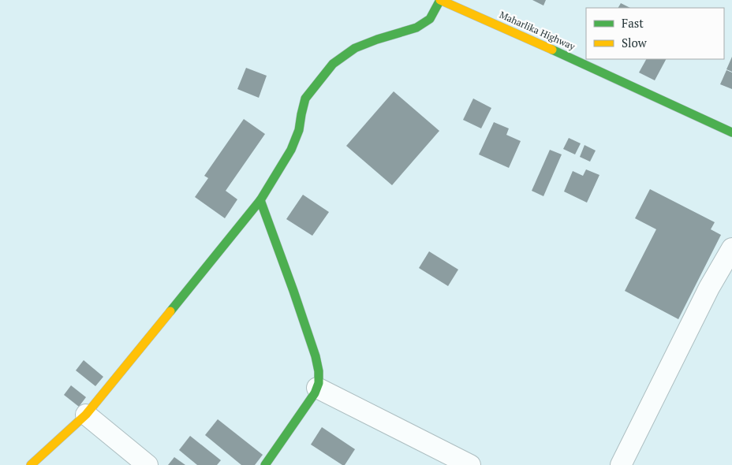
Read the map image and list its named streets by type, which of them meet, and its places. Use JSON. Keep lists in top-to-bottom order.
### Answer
{
  "streets": {
    "main road": ["Maharlika Highway"]
  },
  "legend": ["Fast", "Slow"]
}
